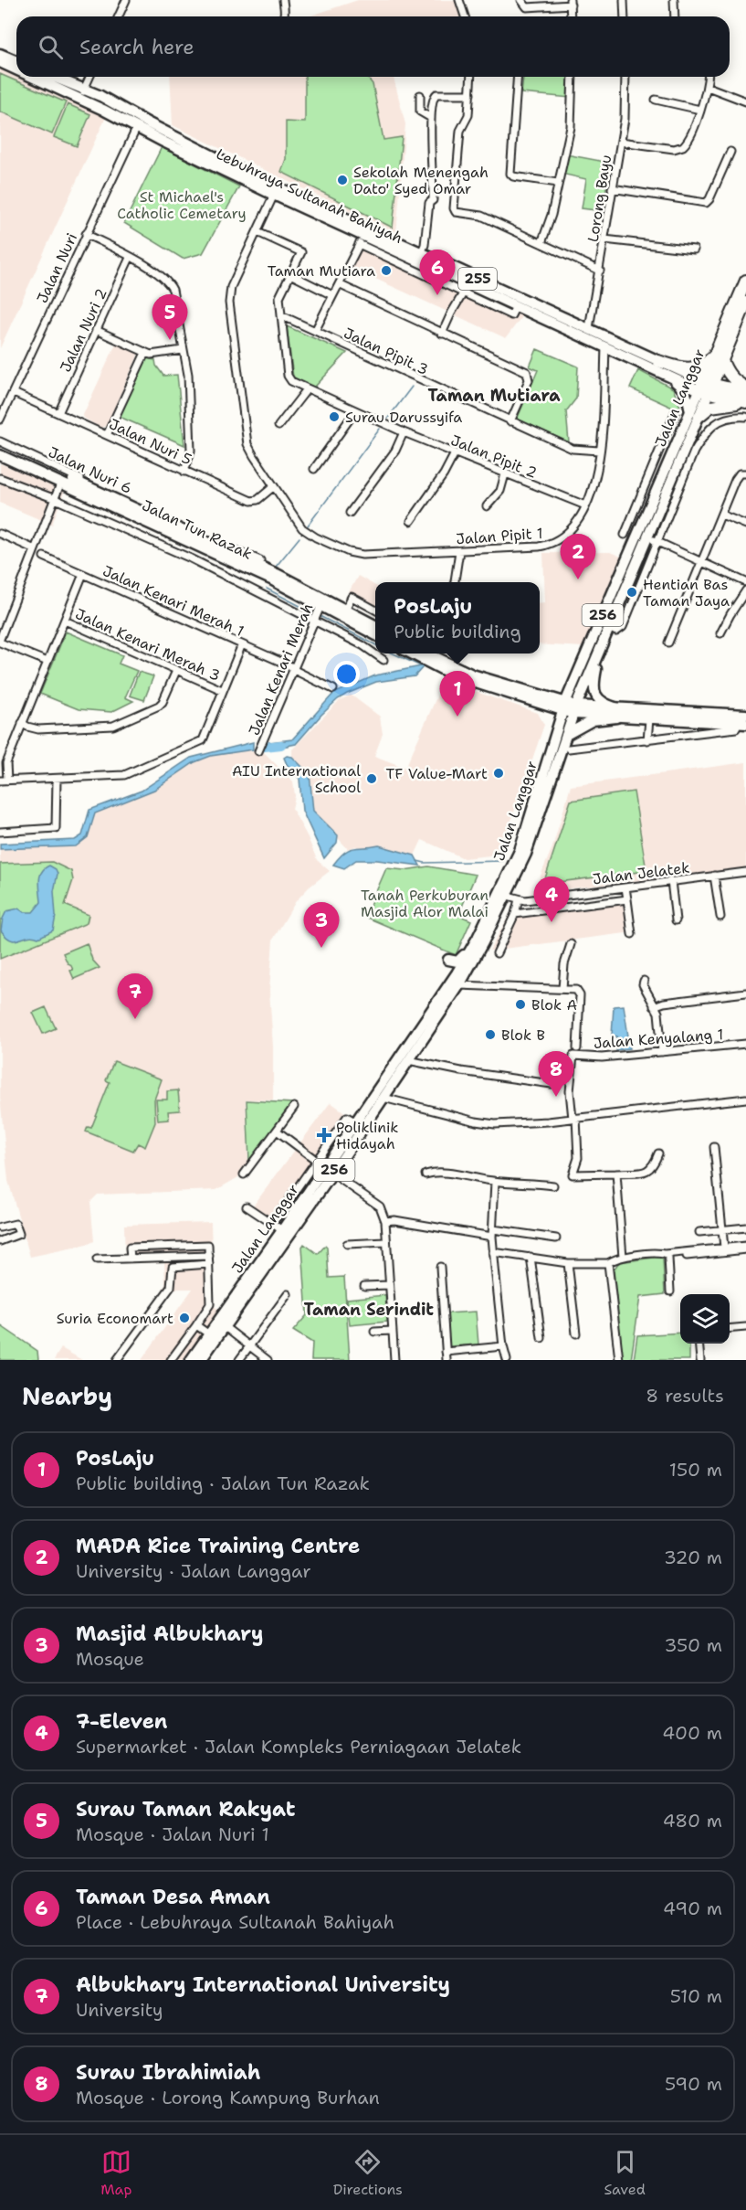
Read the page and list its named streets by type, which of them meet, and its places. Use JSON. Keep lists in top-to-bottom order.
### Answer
{
  "streets": {
    "highway": ["Jalan Langgar", "256"],
    "main road": ["Lebuhraya Sultanah Bahiyah", "255", "Jalan Tun Razak"],
    "street": [
      "Lorong Bayu",
      "Jalan Nuri",
      "Jalan Nuri 2",
      "Jalan Pipit 3",
      "Jalan Nuri 5",
      "Jalan Pipit 2",
      "Jalan Nuri 6",
      "Jalan Pipit 1",
      "Jalan Kenari Merah 1",
      "Jalan Kenari Merah 3",
      "Jalan Kenari Merah",
      "Jalan Jelatek",
      "Jalan Kenyalang 1"
    ]
  },
  "crossings": [
    ["Lebuhraya Sultanah Bahiyah", "Lorong Bayu"],
    ["Lebuhraya Sultanah Bahiyah", "Jalan Nuri"],
    ["Lebuhraya Sultanah Bahiyah", "Jalan Langgar"],
    ["Lebuhraya Sultanah Bahiyah", "Jalan Pipit 1"],
    ["Jalan Nuri", "Jalan Nuri 5"],
    ["Jalan Nuri 2", "Jalan Nuri 5"],
    ["Jalan Pipit 3", "Jalan Pipit 2"],
    ["Jalan Pipit 3", "Jalan Pipit 1"],
    ["Jalan Langgar", "Jalan Jelatek"],
    ["Jalan Nuri 5", "Jalan Pipit 1"],
    ["Jalan Pipit 2", "Jalan Pipit 1"],
    ["Jalan Nuri 6", "Jalan Tun Razak"],
    ["Jalan Tun Razak", "Jalan Kenari Merah"],
    ["Jalan Kenari Merah 1", "Jalan Kenari Merah"]
  ],
  "districts": ["Taman Mutiara", "Taman Serindit"],
  "parks": ["St Michael's Catholic Cemetary", "Tanah Perkuburan Masjid Alor Malai"],
  "places": {
    "other": [
      "Sekolah Menengah Dato' Syed Omar",
      "Taman Mutiara",
      "Surau Darussyifa",
      "Hentian Bas Taman Jaya",
      "TF Value-Mart",
      "AIU International School",
      "Blok A",
      "Blok B",
      "Suria Economart"
    ],
    "health": ["Poliklinik Hidayah"]
  },
  "page": {
    "search": "Search here",
    "pins": [
      "6",
      "5",
      "2",
      "1",
      "4",
      "3",
      "7",
      "8"
    ],
    "popup": ["PosLaju", "Public building"],
    "heading": ["Nearby", "8 results"],
    "list": [
      {
        "mark": "1",
        "name": "PosLaju",
        "note": "Public building · Jalan Tun Razak",
        "value": "150 m"
      },
      {
        "mark": "2",
        "name": "MADA Rice Training Centre",
        "note": "University · Jalan Langgar",
        "value": "320 m"
      },
      {
        "mark": "3",
        "name": "Masjid Albukhary",
        "note": "Mosque",
        "value": "350 m"
      },
      {
        "mark": "4",
        "name": "7-Eleven",
        "note": "Supermarket · Jalan Kompleks Perniagaan Jelatek",
        "value": "400 m"
      },
      {
        "mark": "5",
        "name": "Surau Taman Rakyat",
        "note": "Mosque · Jalan Nuri 1",
        "value": "480 m"
      },
      {
        "mark": "6",
        "name": "Taman Desa Aman",
        "note": "Place · Lebuhraya Sultanah Bahiyah",
        "value": "490 m"
      },
      {
        "mark": "7",
        "name": "Albukhary International University",
        "note": "University",
        "value": "510 m"
      },
      {
        "mark": "8",
        "name": "Surau Ibrahimiah",
        "note": "Mosque · Lorong Kampung Burhan",
        "value": "590 m"
      }
    ],
    "nav": ["Map", "Directions", "Saved"]
  }
}
